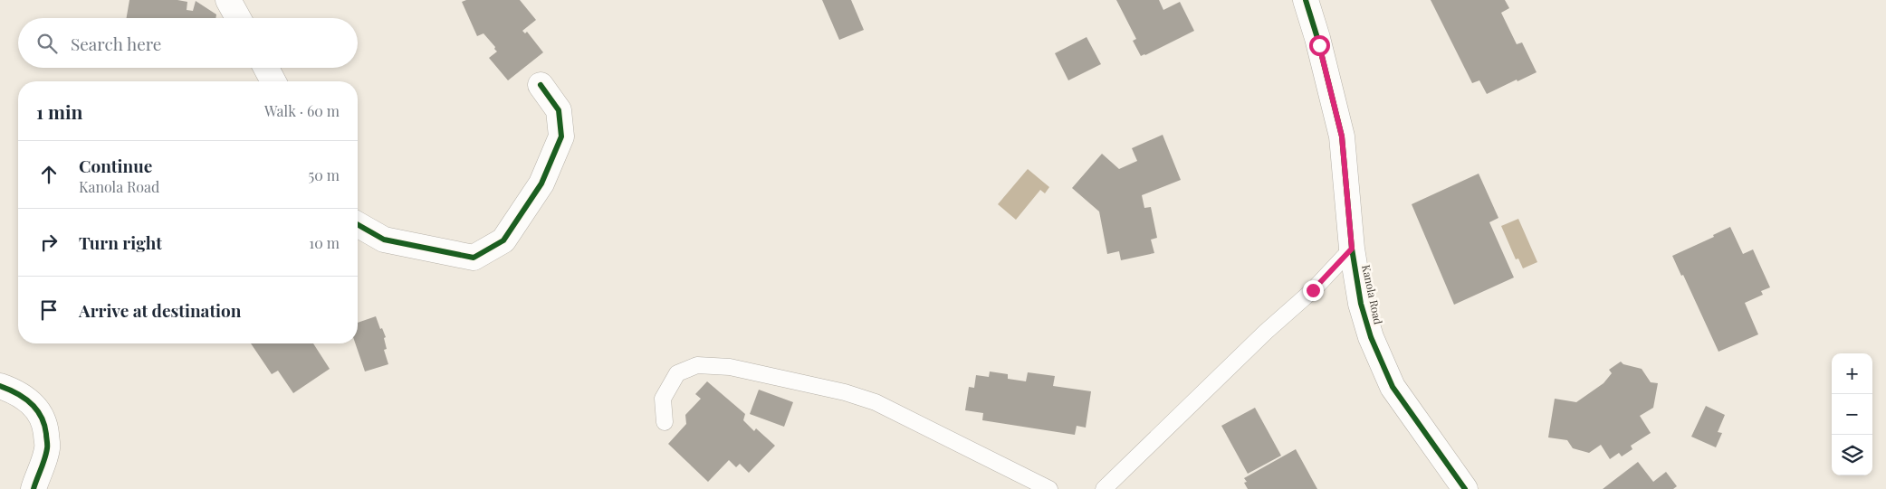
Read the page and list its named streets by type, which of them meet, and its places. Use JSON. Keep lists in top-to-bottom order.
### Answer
{
  "streets": {
    "street": ["Kanola Road"]
  },
  "page": {
    "search": "Search here",
    "heading": ["1 min", "Walk · 60 m"],
    "list": [
      ["Continue", "Kanola Road", "50 m"],
      ["Turn right", "10 m"],
      "Arrive at destination"
    ],
    "map_buttons": ["+", "−"]
  }
}
